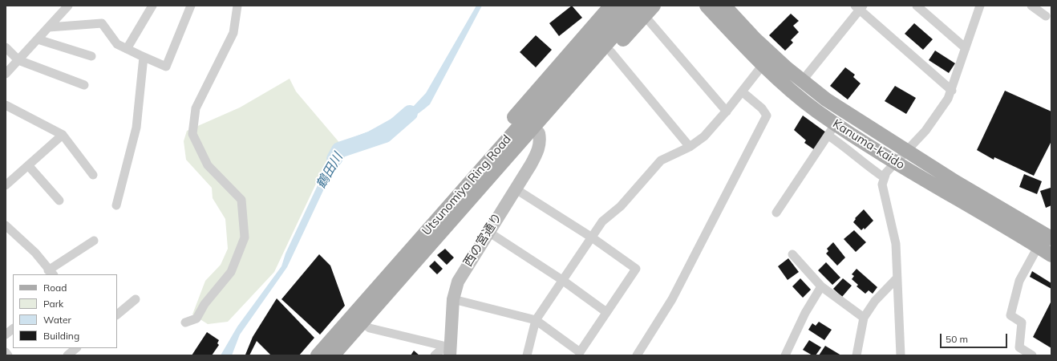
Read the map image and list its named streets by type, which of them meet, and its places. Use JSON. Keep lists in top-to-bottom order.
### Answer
{
  "streets": {
    "main road": ["Kanuma-kaido", "Utsunomiya Ring Road"],
    "street": ["西の宮通り"]
  },
  "water": ["鶴田川"],
  "legend": [
    "Road",
    "Park",
    "Water",
    "Building"
  ],
  "scale_bar": "50 m"
}
